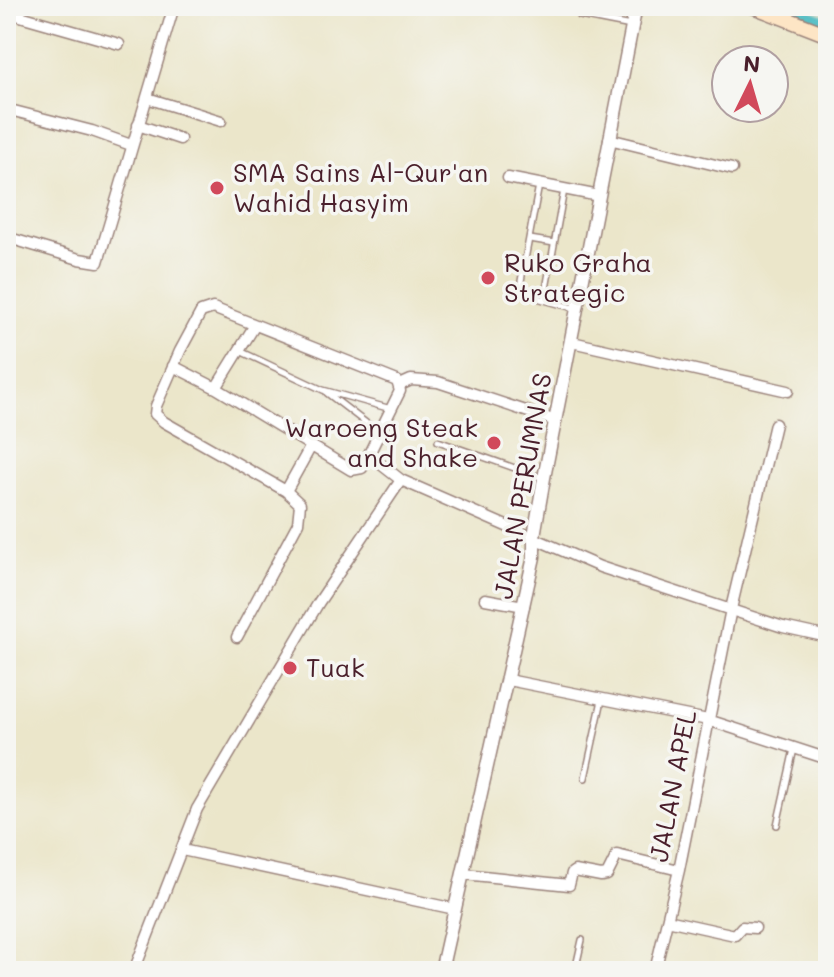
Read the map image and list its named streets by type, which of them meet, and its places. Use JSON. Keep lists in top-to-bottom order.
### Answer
{
  "streets": {
    "street": ["JALAN PERUMNAS", "JALAN APEL"]
  },
  "places": [
    "SMA Sains Al-Qur'an Wahid Hasyim",
    "Ruko Graha Strategic",
    "Waroeng Steak and Shake",
    "Tuak"
  ],
  "north": "top"
}
